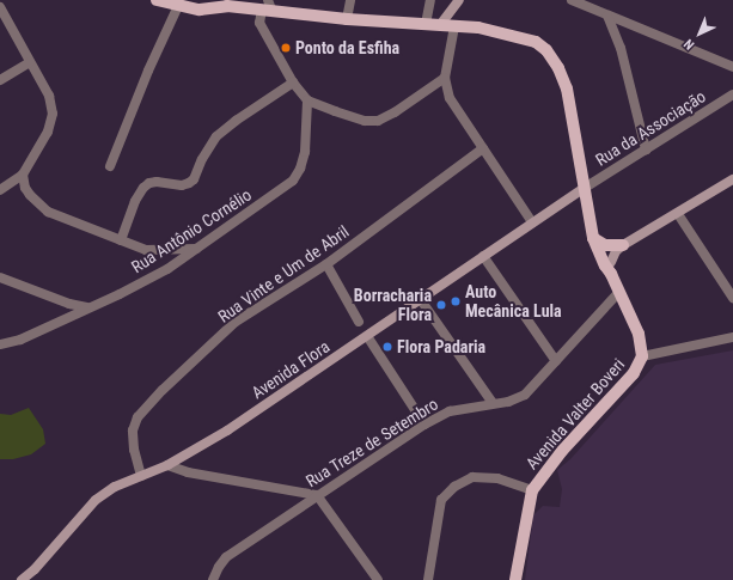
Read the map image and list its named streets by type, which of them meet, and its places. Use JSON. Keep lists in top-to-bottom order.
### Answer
{
  "streets": {
    "main road": ["Avenida Flora", "Avenida Valter Boveri"],
    "street": [
      "Rua da Associação",
      "Rua Antônio Cornélio",
      "Rua Vinte e Um de Abril",
      "Rua Treze de Setembro"
    ]
  },
  "crossings": [
    ["Rua da Associação", "Avenida Flora"],
    ["Rua da Associação", "Avenida Valter Boveri"],
    ["Rua Vinte e Um de Abril", "Avenida Flora"],
    ["Avenida Flora", "Avenida Valter Boveri"],
    ["Avenida Valter Boveri", "Rua Treze de Setembro"]
  ],
  "places": [
    "Ponto da Esfiha",
    "Auto Mecânica Lula",
    "Borracharia Flora",
    "Flora Padaria"
  ],
  "north": "bottom left"
}
